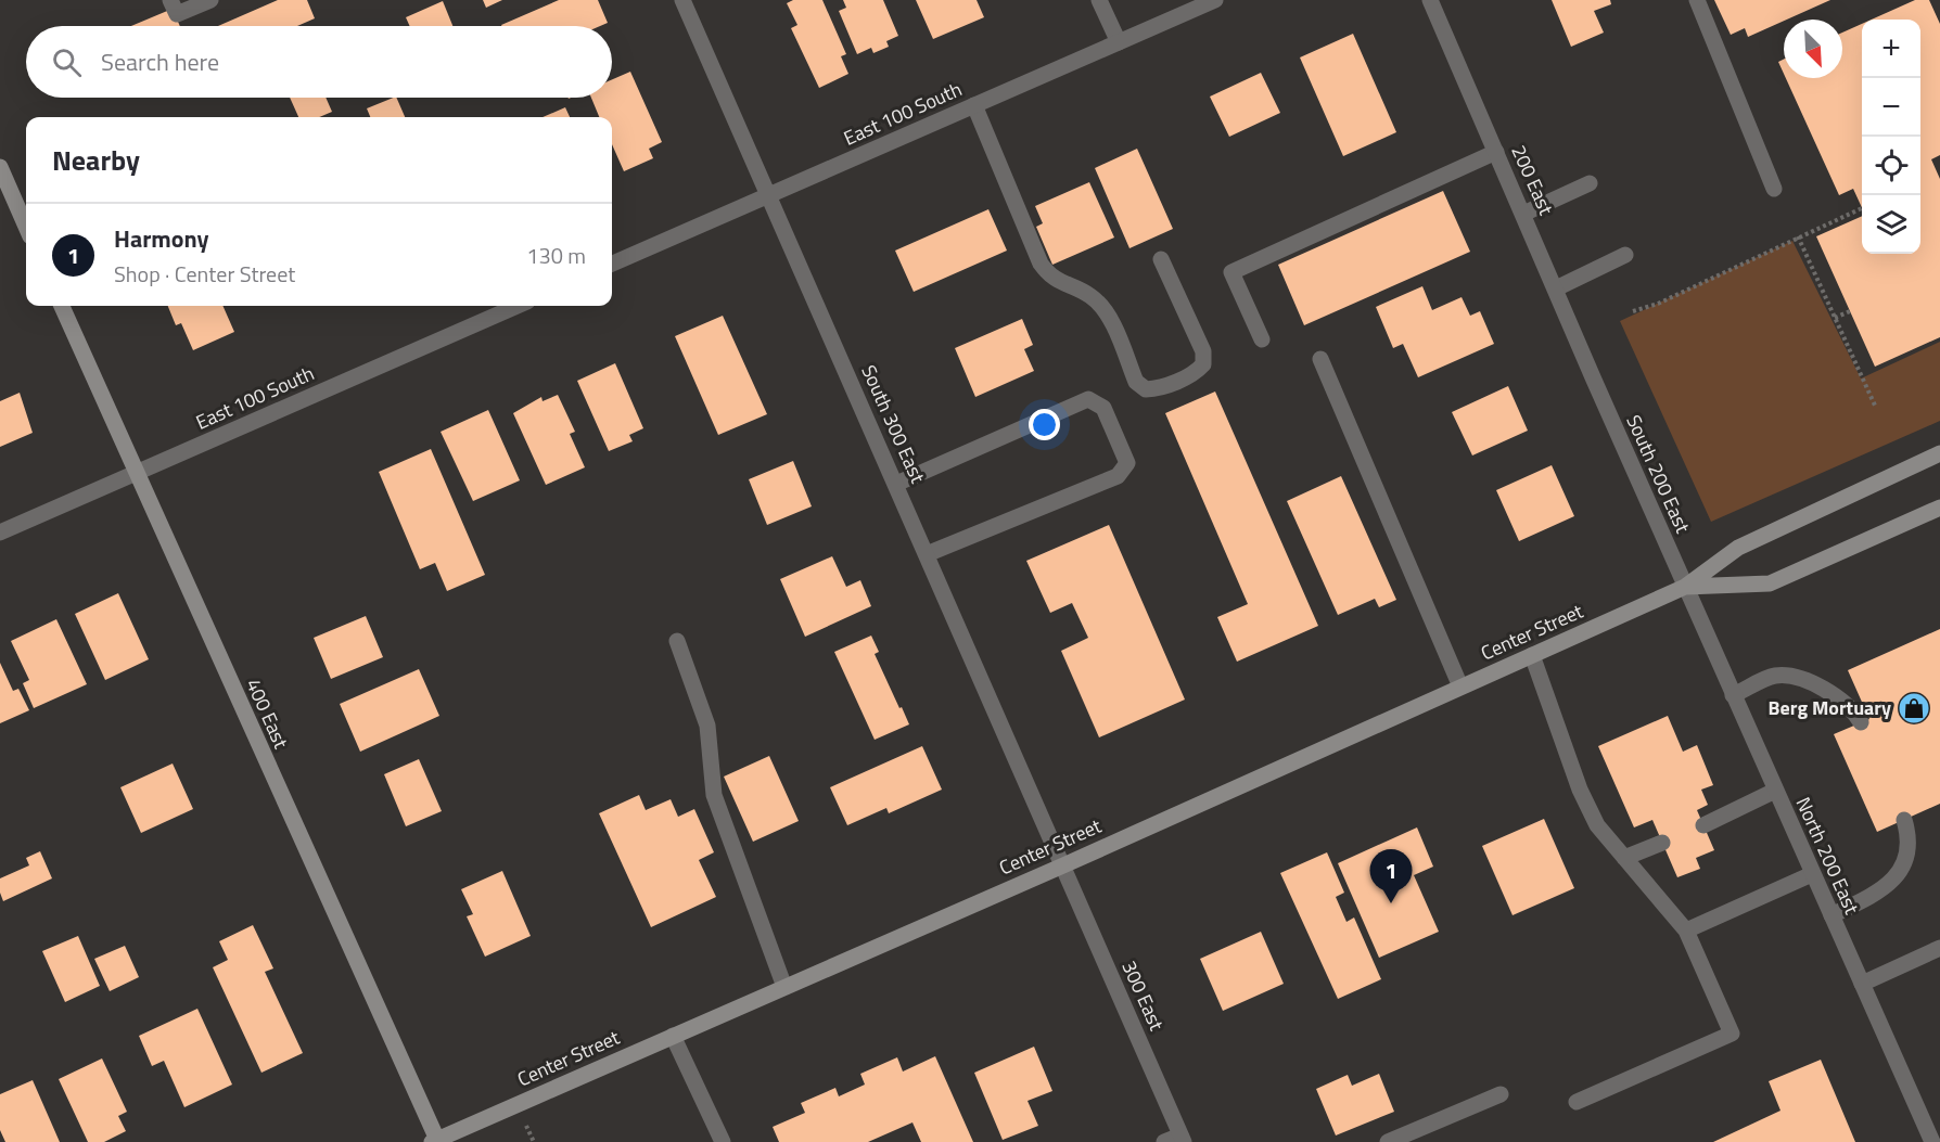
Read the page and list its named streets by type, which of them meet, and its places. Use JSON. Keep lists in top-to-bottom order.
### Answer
{
  "streets": {
    "street": [
      "East 100 South",
      "200 East",
      "South 300 East",
      "South 200 East",
      "Center Street",
      "400 East",
      "North 200 East",
      "300 East"
    ]
  },
  "crossings": [
    ["East 100 South", "South 300 East"],
    ["East 100 South", "400 East"],
    ["200 East", "South 200 East"],
    ["South 300 East", "Center Street"],
    ["South 300 East", "300 East"],
    ["South 200 East", "Center Street"],
    ["South 200 East", "North 200 East"],
    ["Center Street", "400 East"],
    ["Center Street", "North 200 East"],
    ["Center Street", "300 East"]
  ],
  "places": {
    "shop": ["Berg Mortuary"]
  },
  "north": "bottom right",
  "page": {
    "map_buttons": ["+", "−"],
    "search": "Search here",
    "heading": "Nearby",
    "list": [
      {
        "mark": "1",
        "name": "Harmony",
        "note": "Shop · Center Street",
        "value": "130 m"
      }
    ],
    "pins": "1"
  }
}
